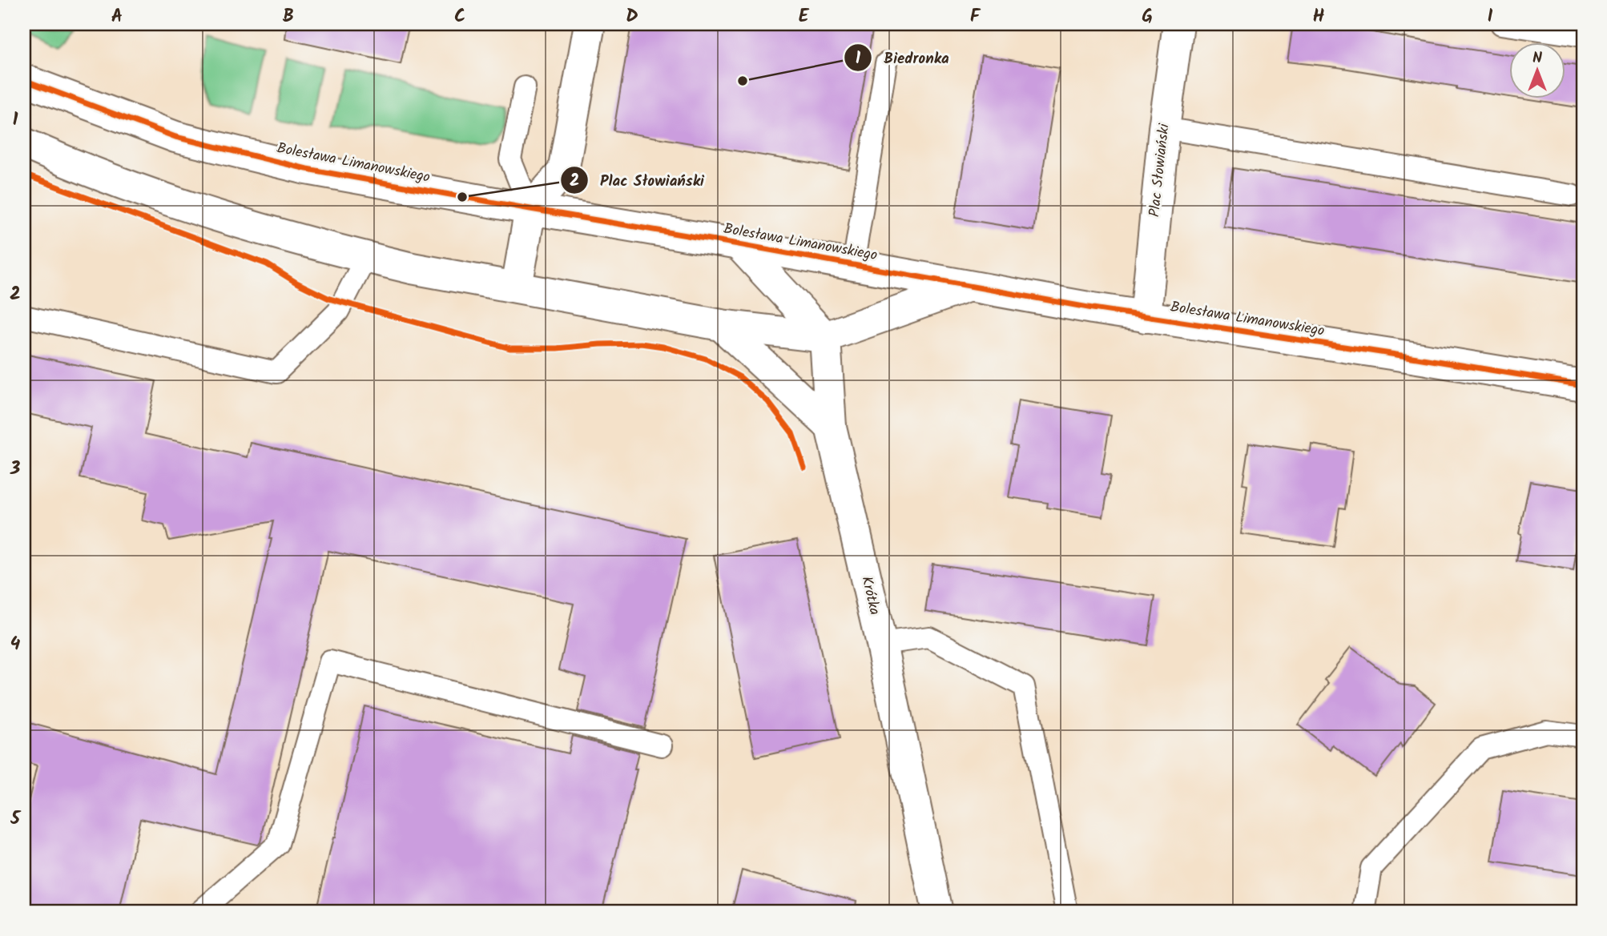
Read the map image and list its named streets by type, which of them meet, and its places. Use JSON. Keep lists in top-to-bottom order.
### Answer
{
  "streets": {
    "street": ["Bolesława Limanowskiego", "Plac Słowiański", "Krótka"]
  },
  "crossings": [
    ["Bolesława Limanowskiego", "Plac Słowiański"],
    ["Bolesława Limanowskiego", "Krótka"]
  ],
  "places": ["Biedronka", "Plac Słowiański"],
  "north": "top",
  "grid": {
    "columns": [
      "A",
      "B",
      "C",
      "D",
      "E",
      "F",
      "G",
      "H",
      "I"
    ],
    "rows": [
      "1",
      "2",
      "3",
      "4",
      "5"
    ]
  }
}
